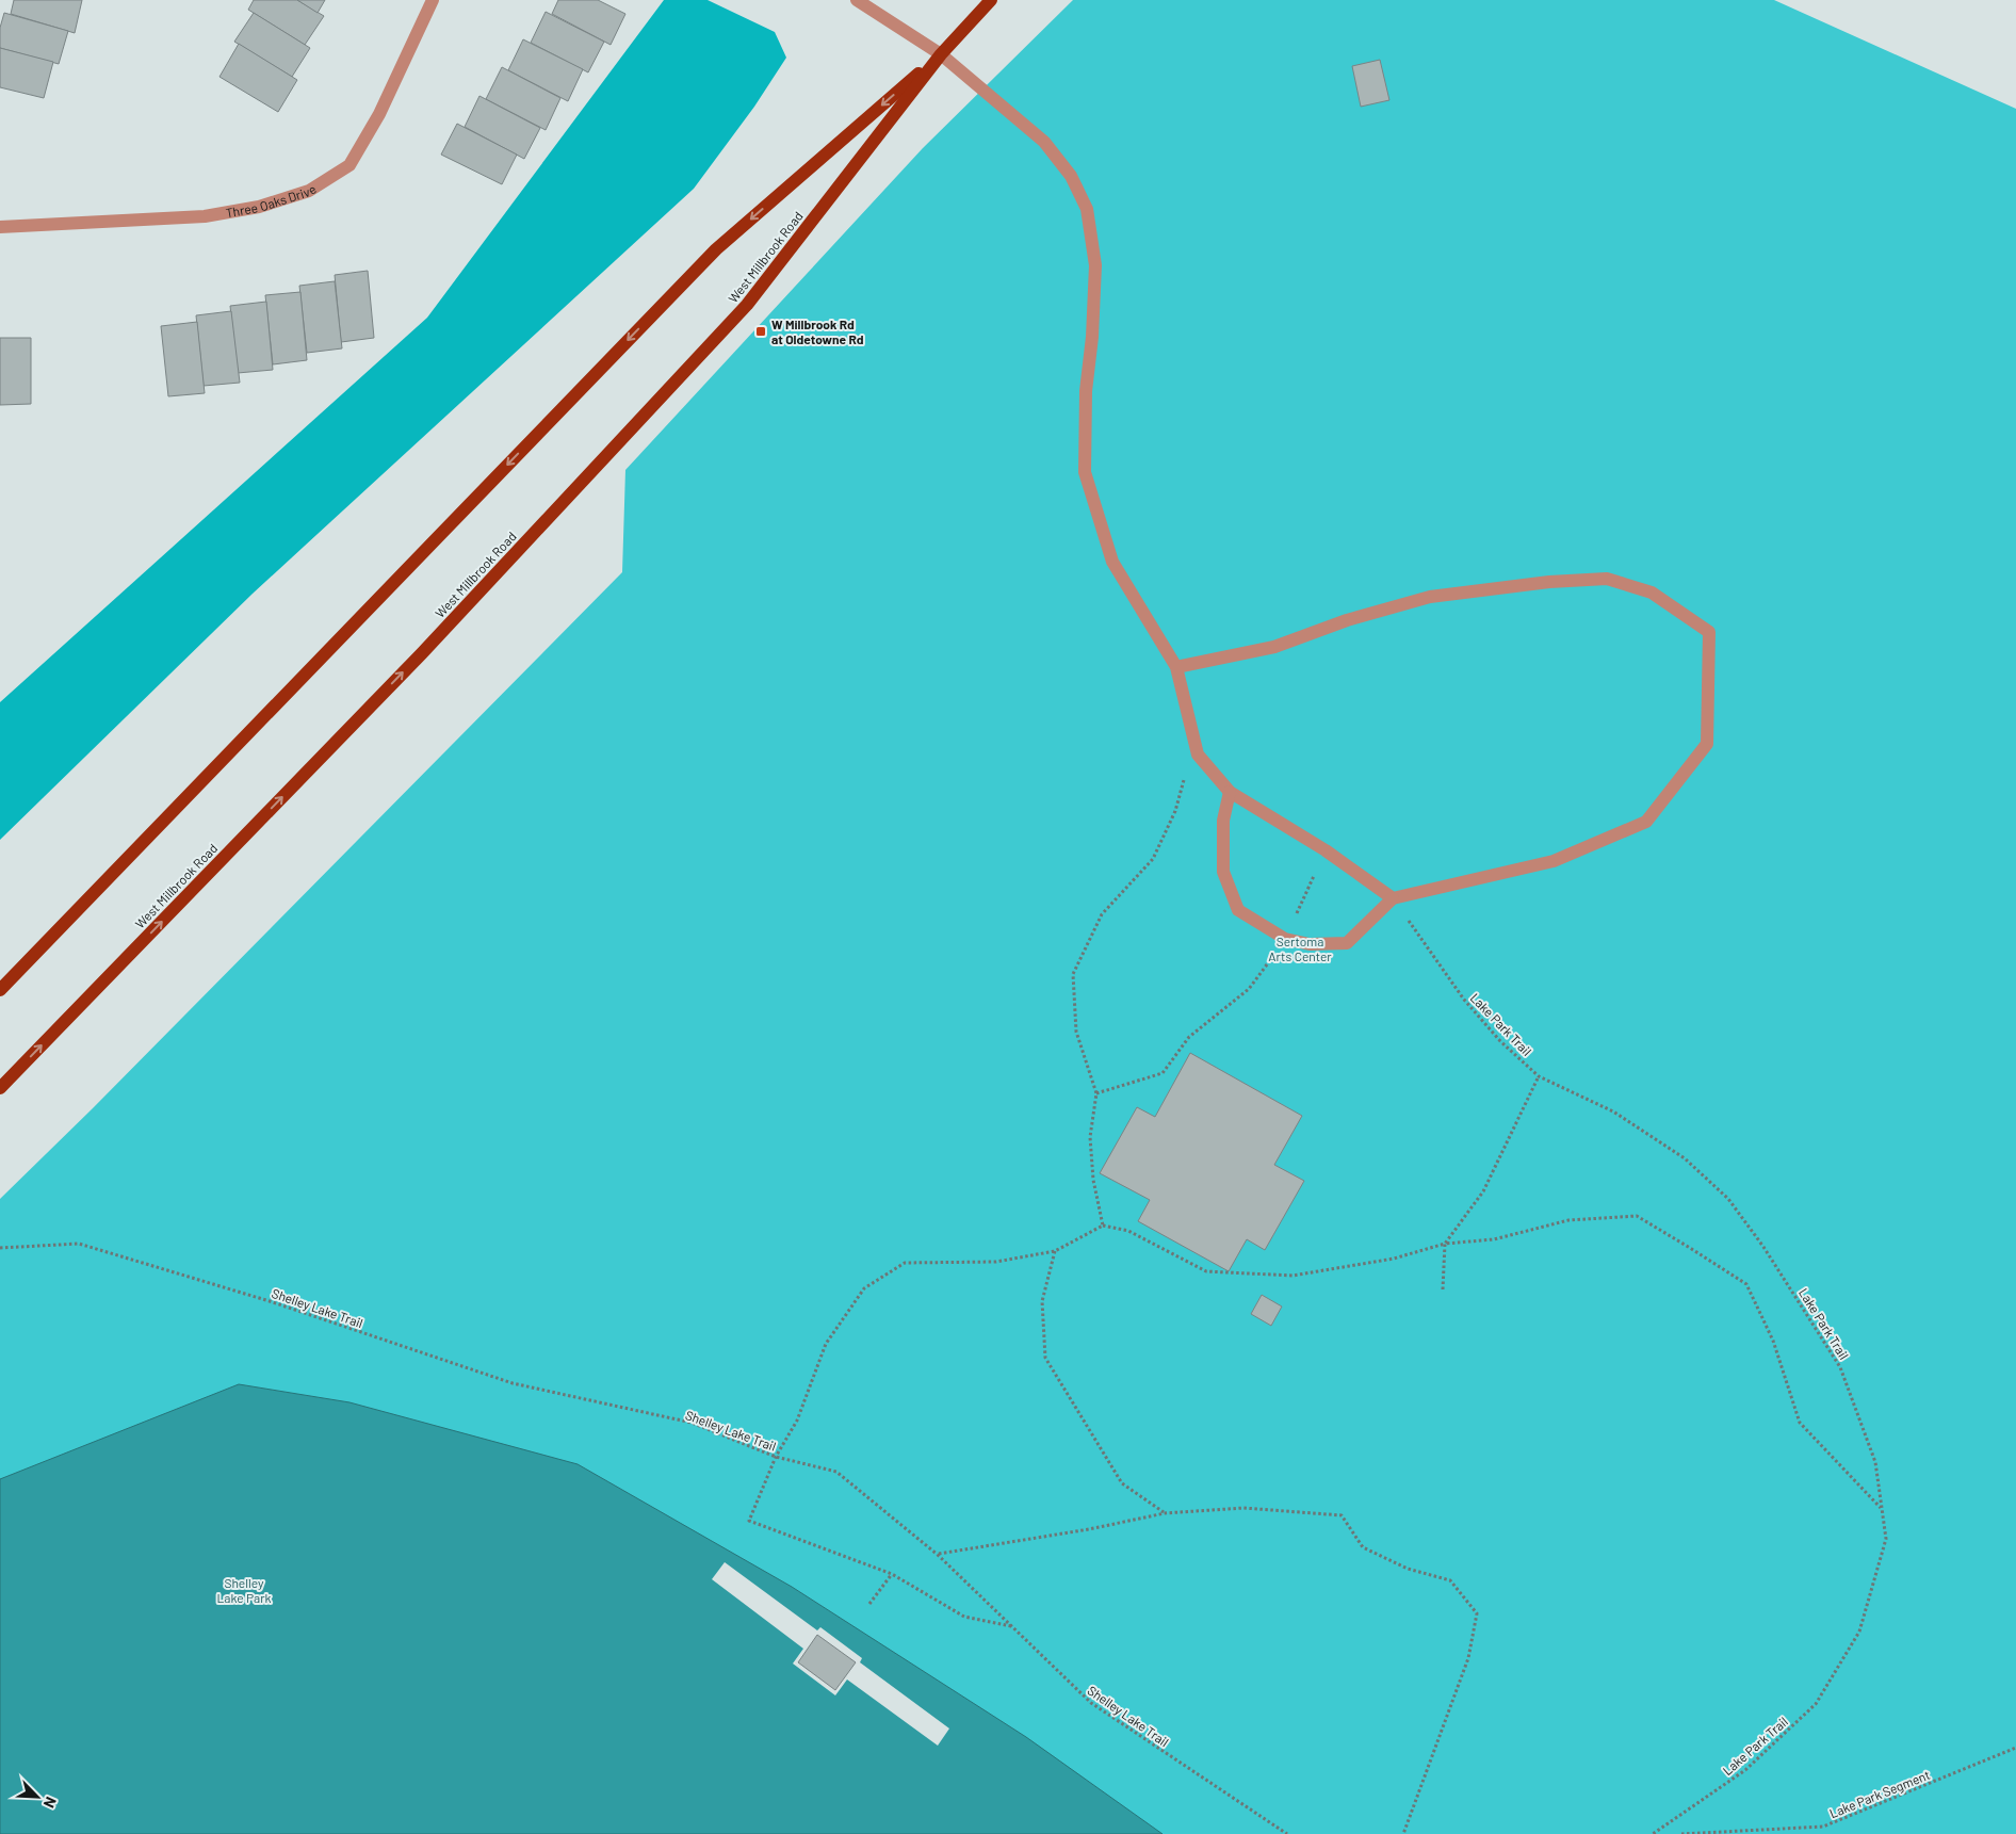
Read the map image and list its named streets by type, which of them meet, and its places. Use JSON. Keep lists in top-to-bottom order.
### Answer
{
  "streets": {
    "main road": ["West Millbrook Road"],
    "street": ["Three Oaks Drive"],
    "path": ["Lake Park Trail", "Shelley Lake Trail", "Lake Park Segment"]
  },
  "parks": ["Sertoma Arts Center", "Shelley Lake Park"],
  "places": {
    "transit": ["W Millbrook Rd at Oldetowne Rd"]
  },
  "north": "bottom right"
}
